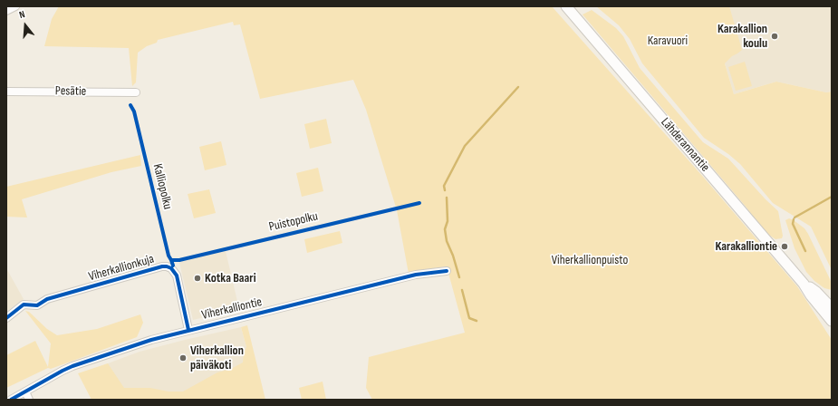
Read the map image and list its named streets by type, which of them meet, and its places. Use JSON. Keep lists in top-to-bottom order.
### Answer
{
  "streets": {
    "main road": ["Lähderannantie"],
    "street": ["Pesätie", "Viherkallionkuja", "Viherkalliontie"],
    "cycle path": ["Kalliopolku", "Puistopolku"]
  },
  "crossings": [
    ["Viherkallionkuja", "Viherkalliontie"]
  ],
  "parks": ["Karavuori", "Viherkallionpuisto"],
  "places": [
    "Karakallion koulu",
    "Karakalliontie",
    "Kotka Baari",
    "Viherkallion päiväkoti"
  ],
  "north": "top"
}
